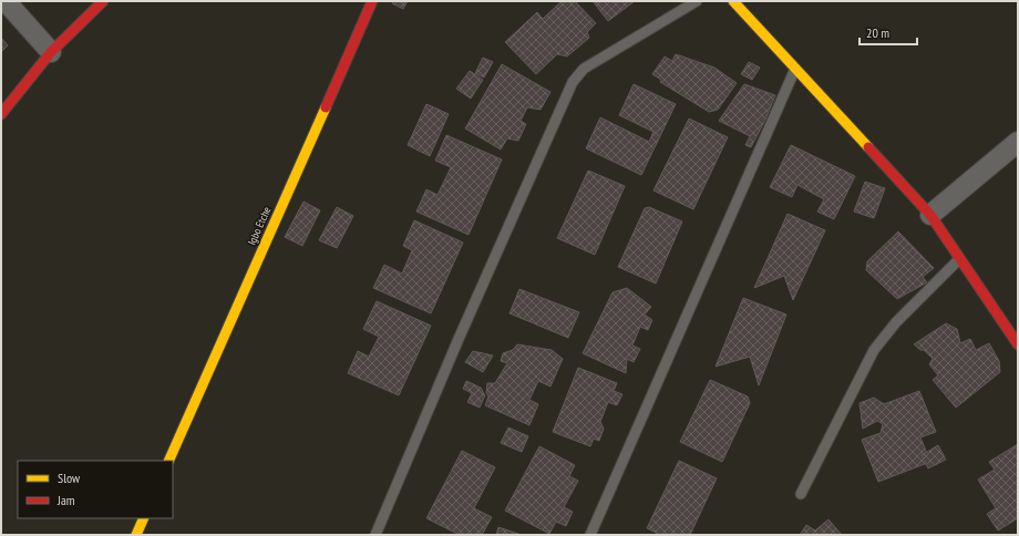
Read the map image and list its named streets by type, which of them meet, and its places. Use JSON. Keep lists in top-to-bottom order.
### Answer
{
  "streets": {
    "street": ["Igbo Etche"]
  },
  "legend": ["Slow", "Jam"],
  "scale_bar": "20 m"
}
